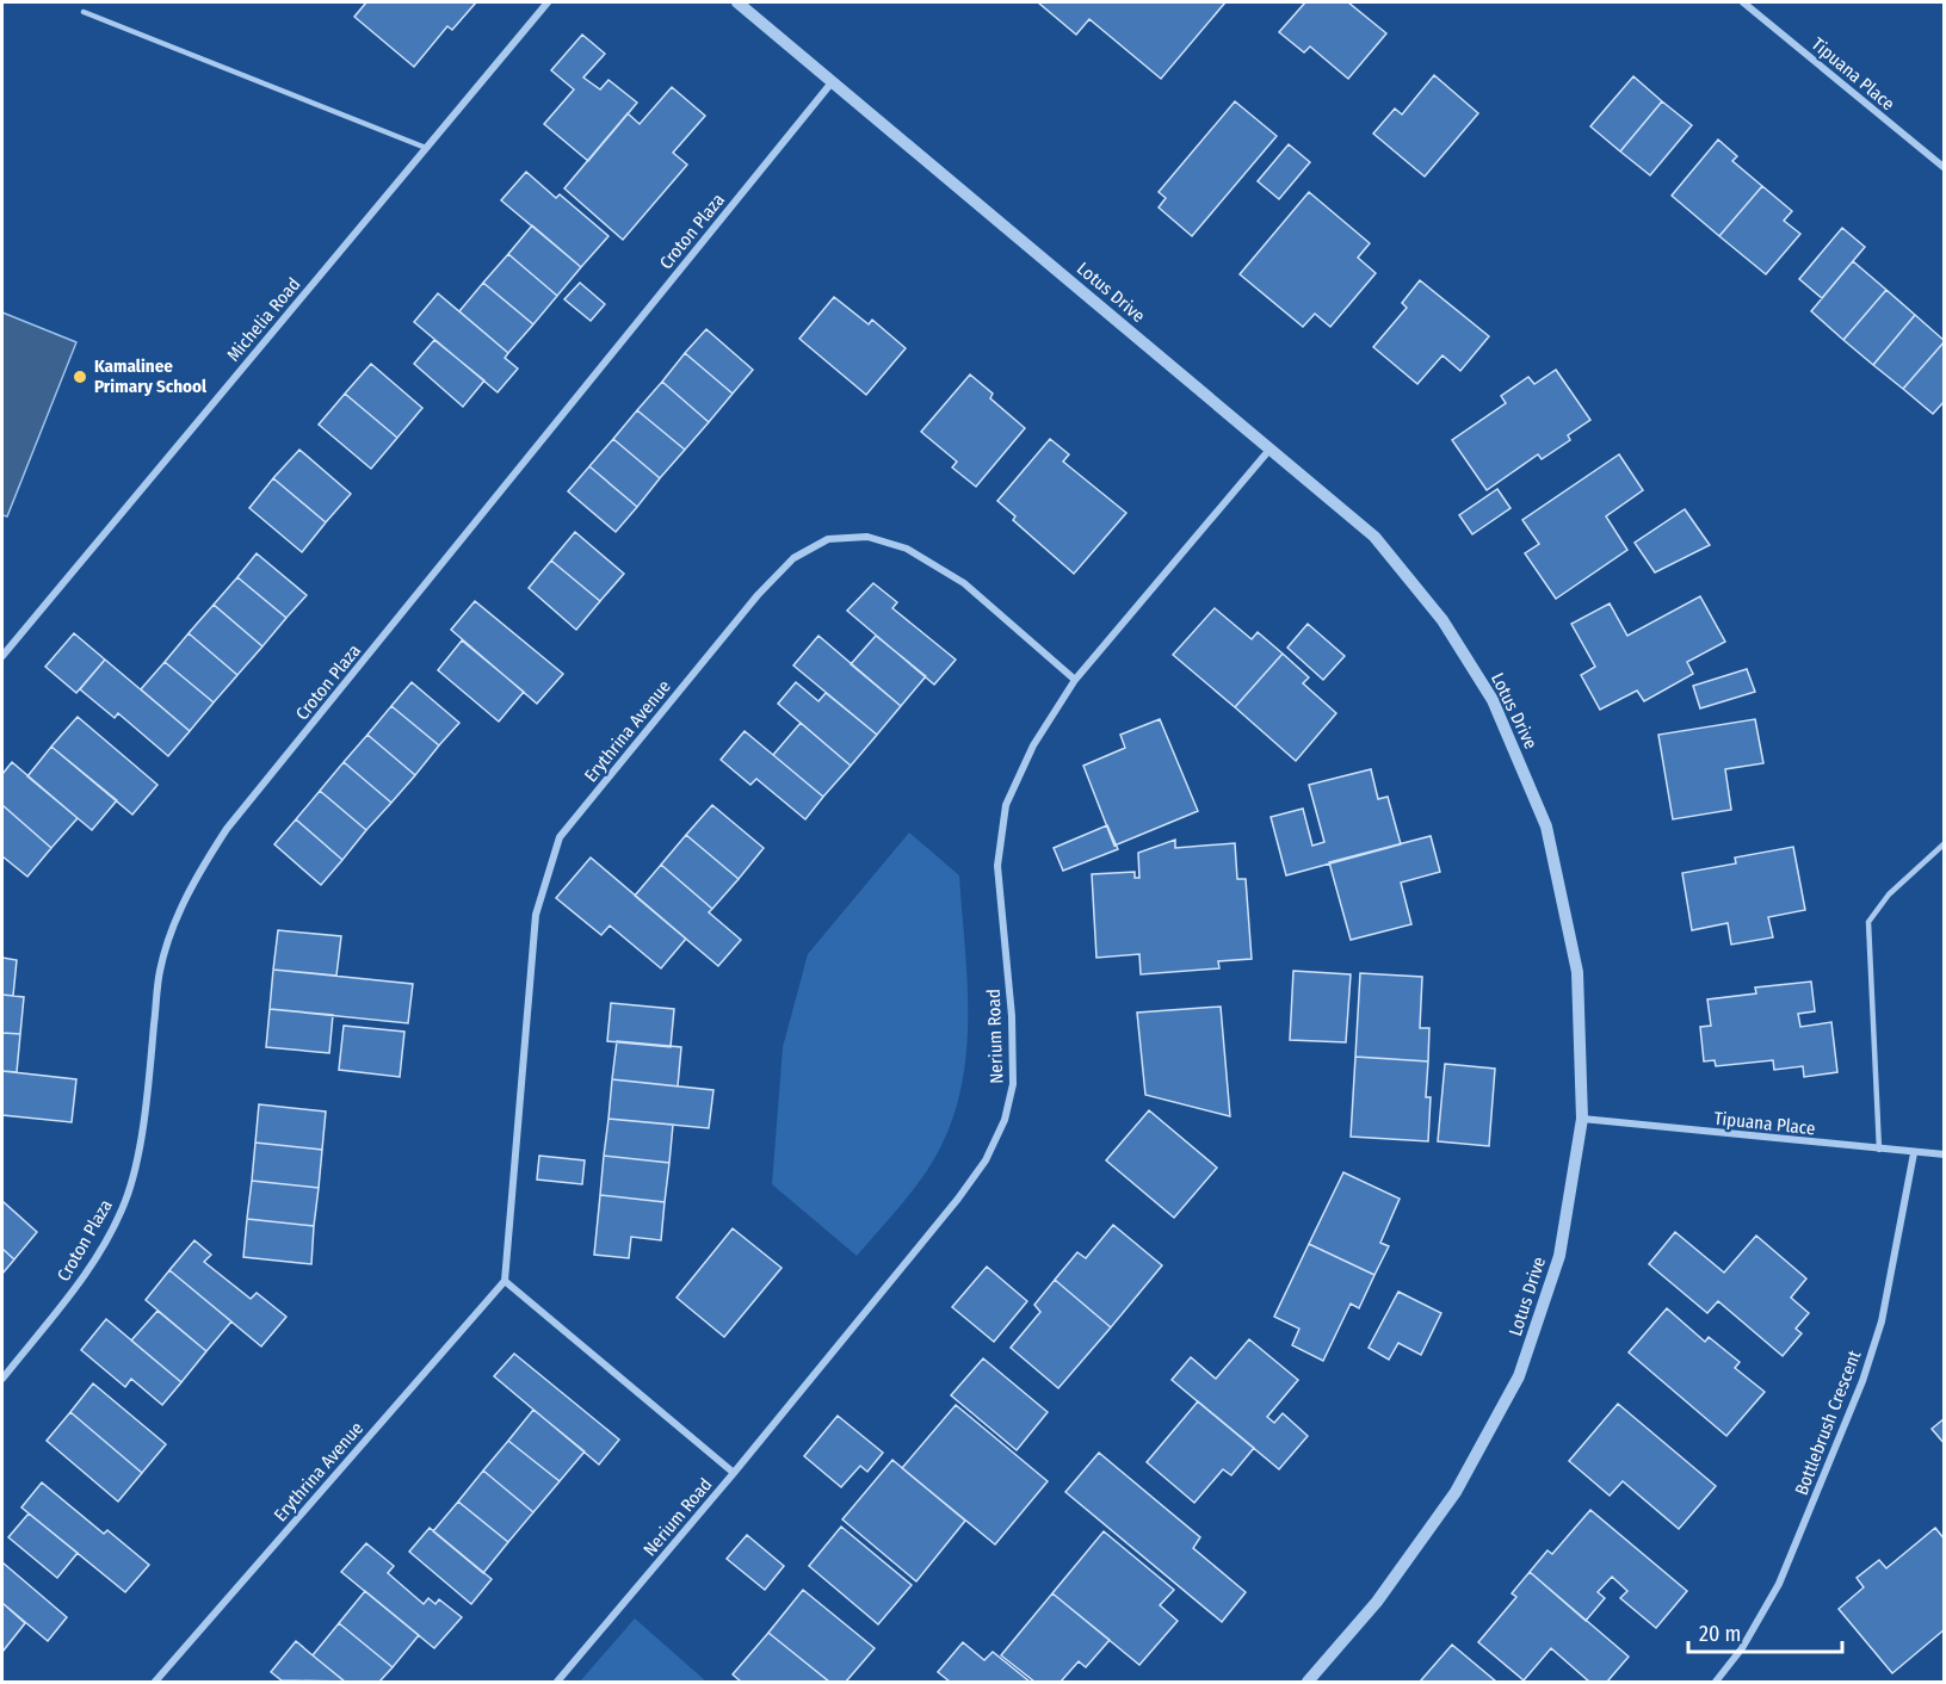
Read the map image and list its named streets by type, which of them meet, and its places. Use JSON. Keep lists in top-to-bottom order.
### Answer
{
  "streets": {
    "street": [
      "Tipuana Place",
      "Croton Plaza",
      "Lotus Drive",
      "Michelia Road",
      "Erythrina Avenue",
      "Nerium Road",
      "Bottlebrush Crescent"
    ]
  },
  "crossings": [
    ["Tipuana Place", "Lotus Drive"],
    ["Tipuana Place", "Bottlebrush Crescent"],
    ["Croton Plaza", "Lotus Drive"],
    ["Lotus Drive", "Nerium Road"],
    ["Erythrina Avenue", "Nerium Road"]
  ],
  "places": ["Kamalinee Primary School"],
  "scale_bar": "20 m"
}
